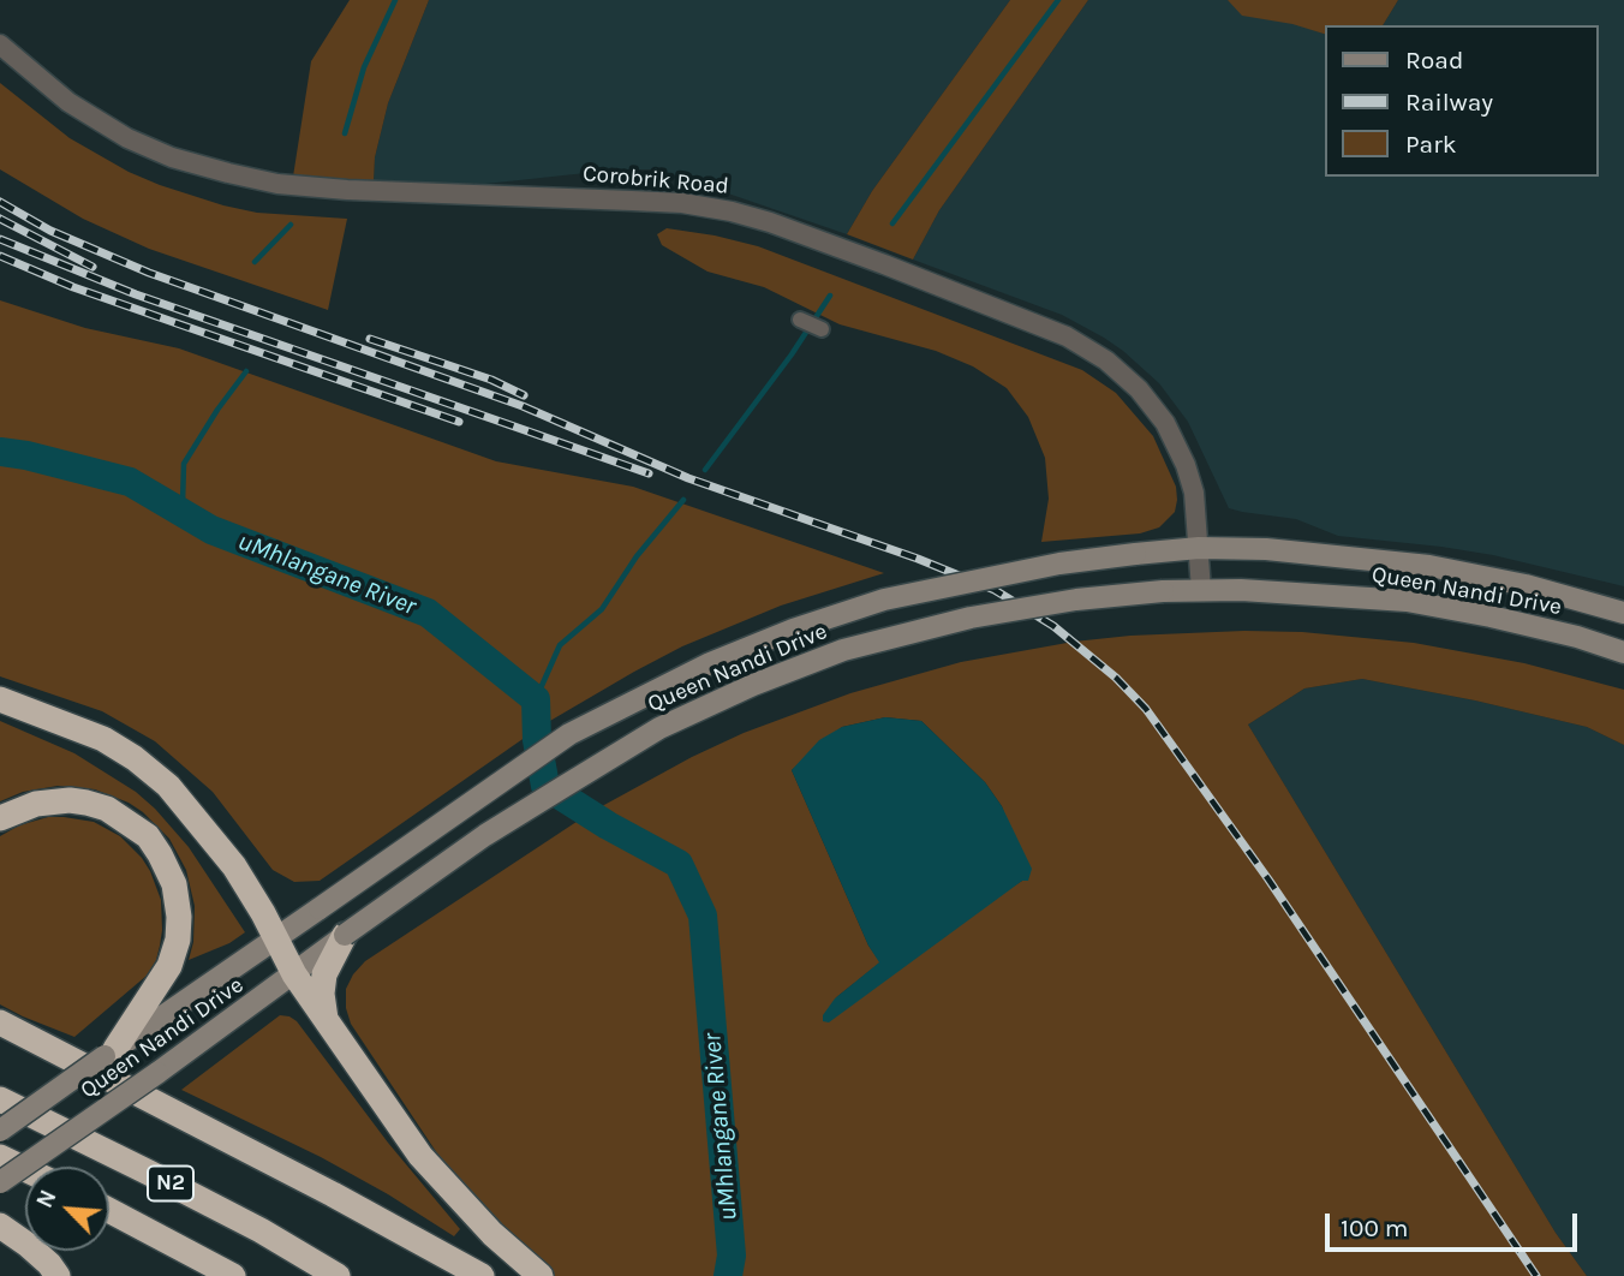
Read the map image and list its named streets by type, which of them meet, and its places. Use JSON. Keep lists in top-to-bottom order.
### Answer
{
  "streets": {
    "highway": ["N2"],
    "main road": ["Queen Nandi Drive"],
    "street": ["Corobrik Road"]
  },
  "crossings": [
    ["Corobrik Road", "Queen Nandi Drive"]
  ],
  "water": ["uMhlangane River"],
  "legend": ["Road", "Railway", "Park"],
  "scale_bar": "100 m",
  "north": "top left"
}
